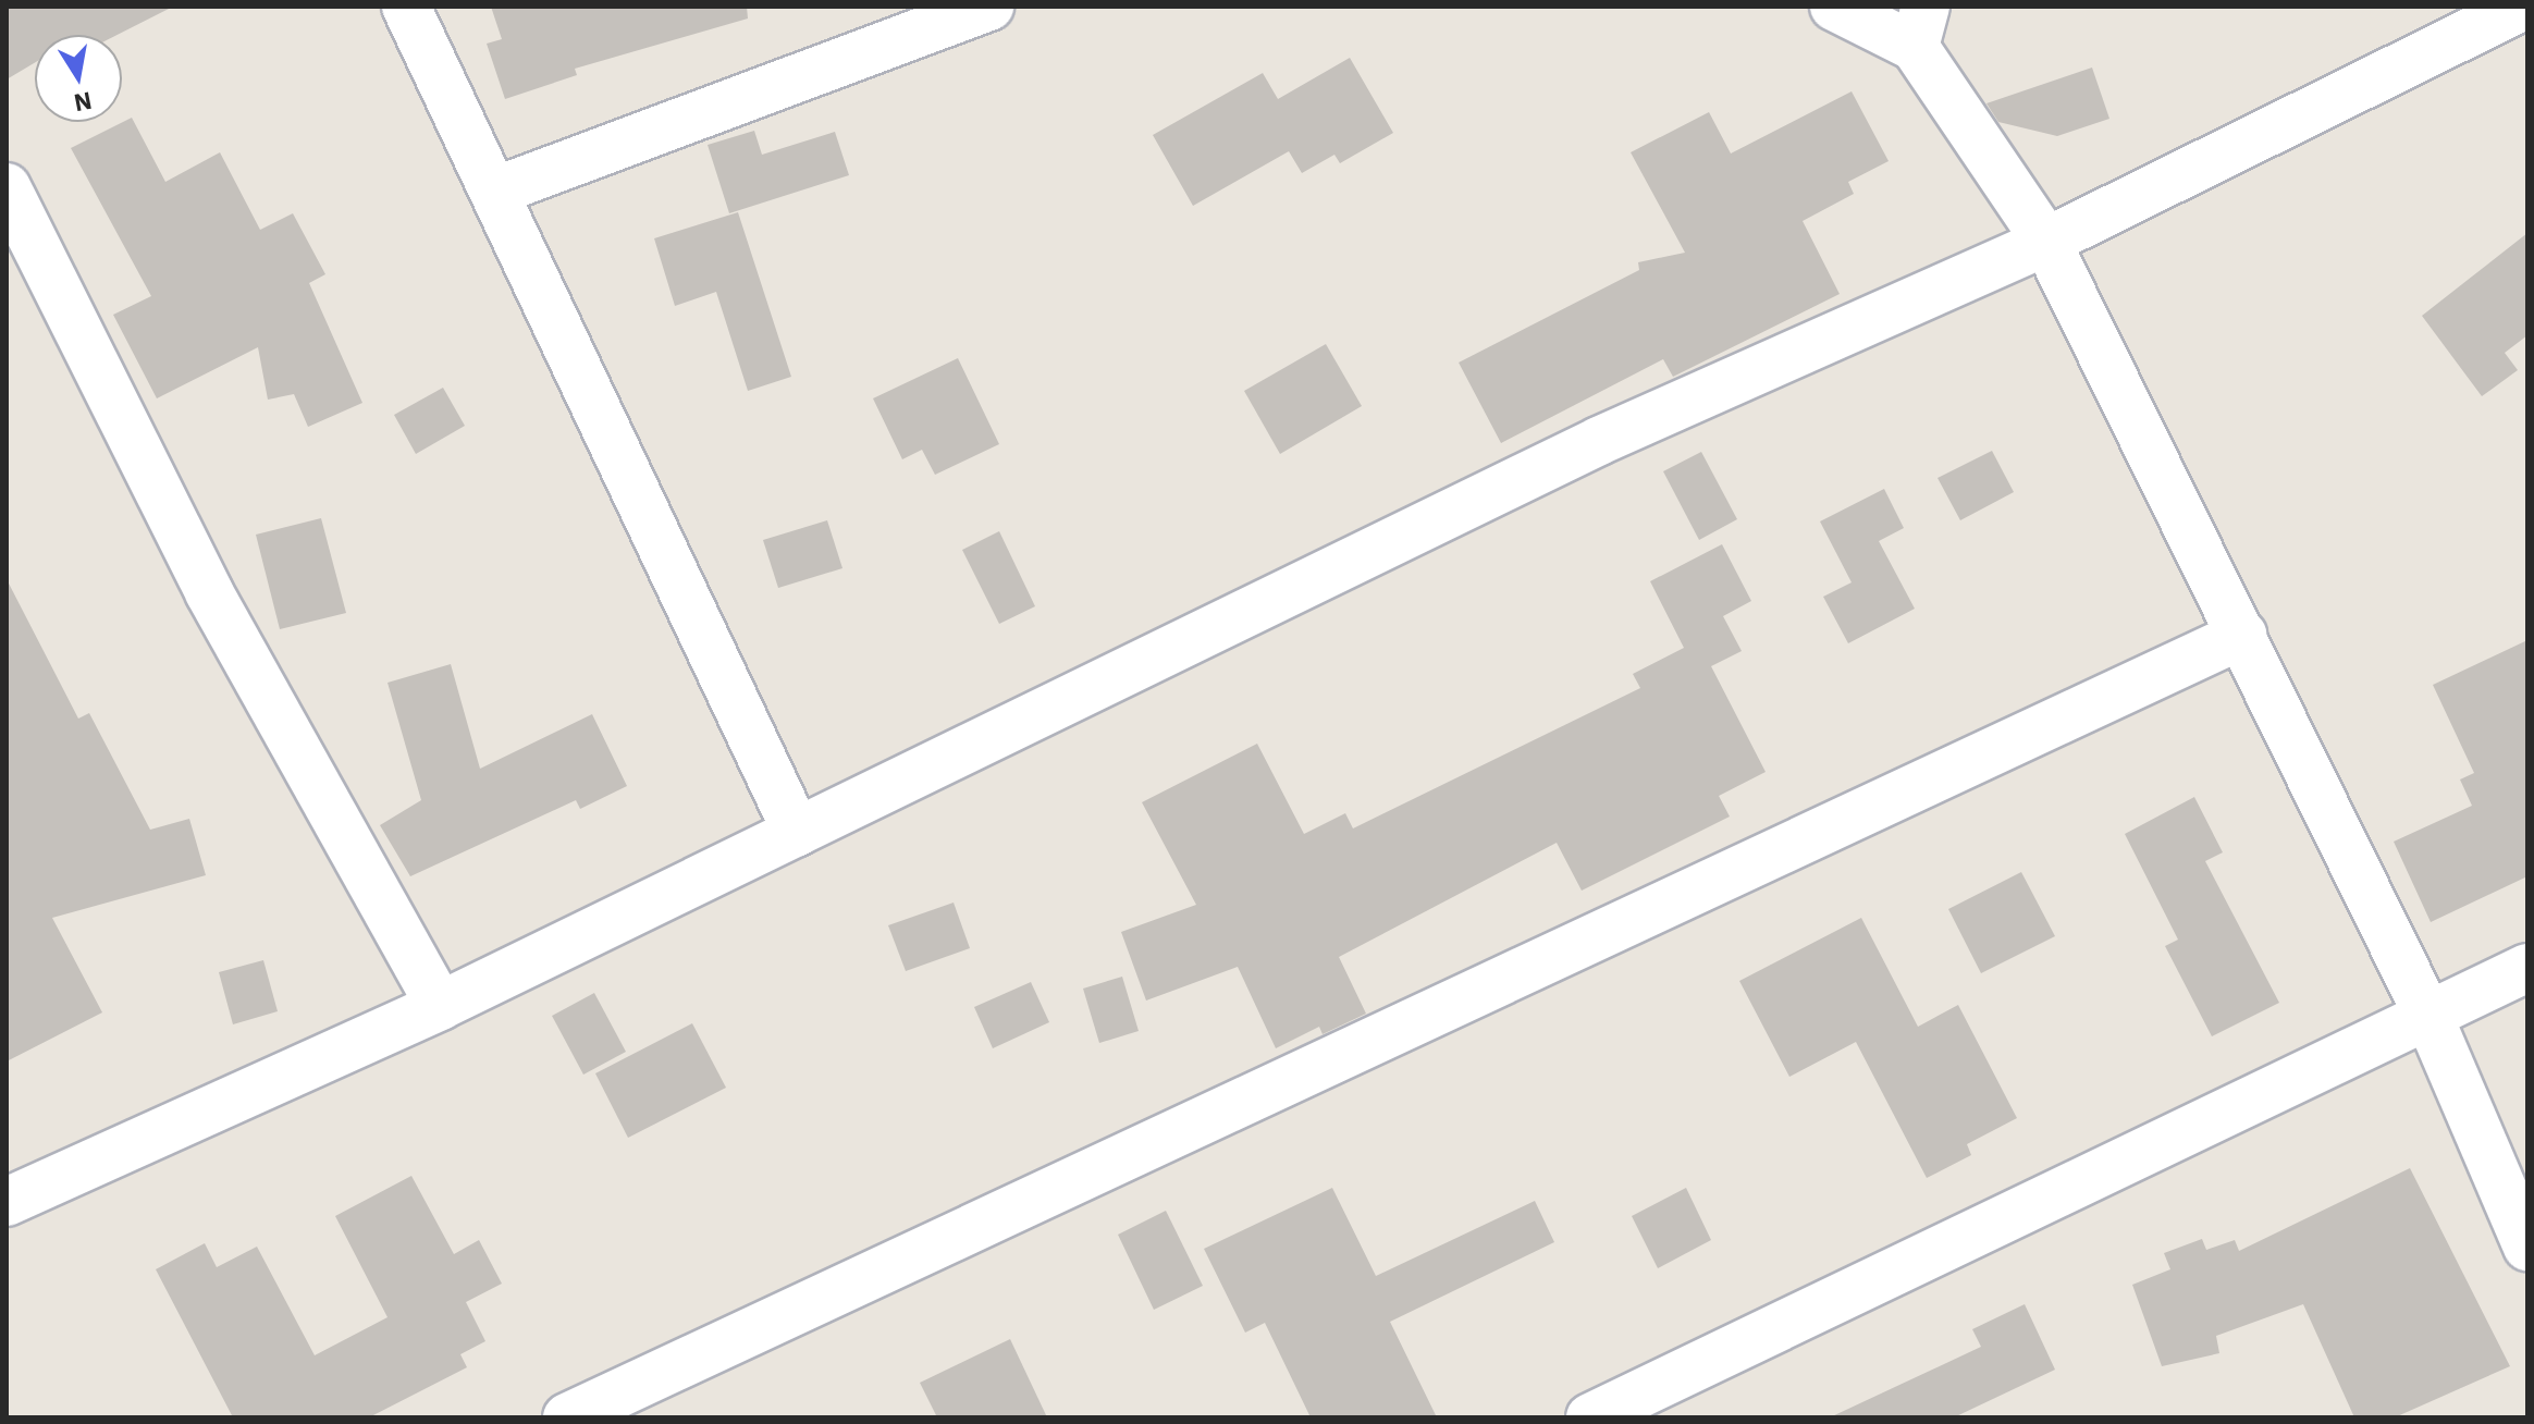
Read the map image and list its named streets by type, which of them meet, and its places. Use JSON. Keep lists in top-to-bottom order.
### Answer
{
  "north": "bottom"
}
